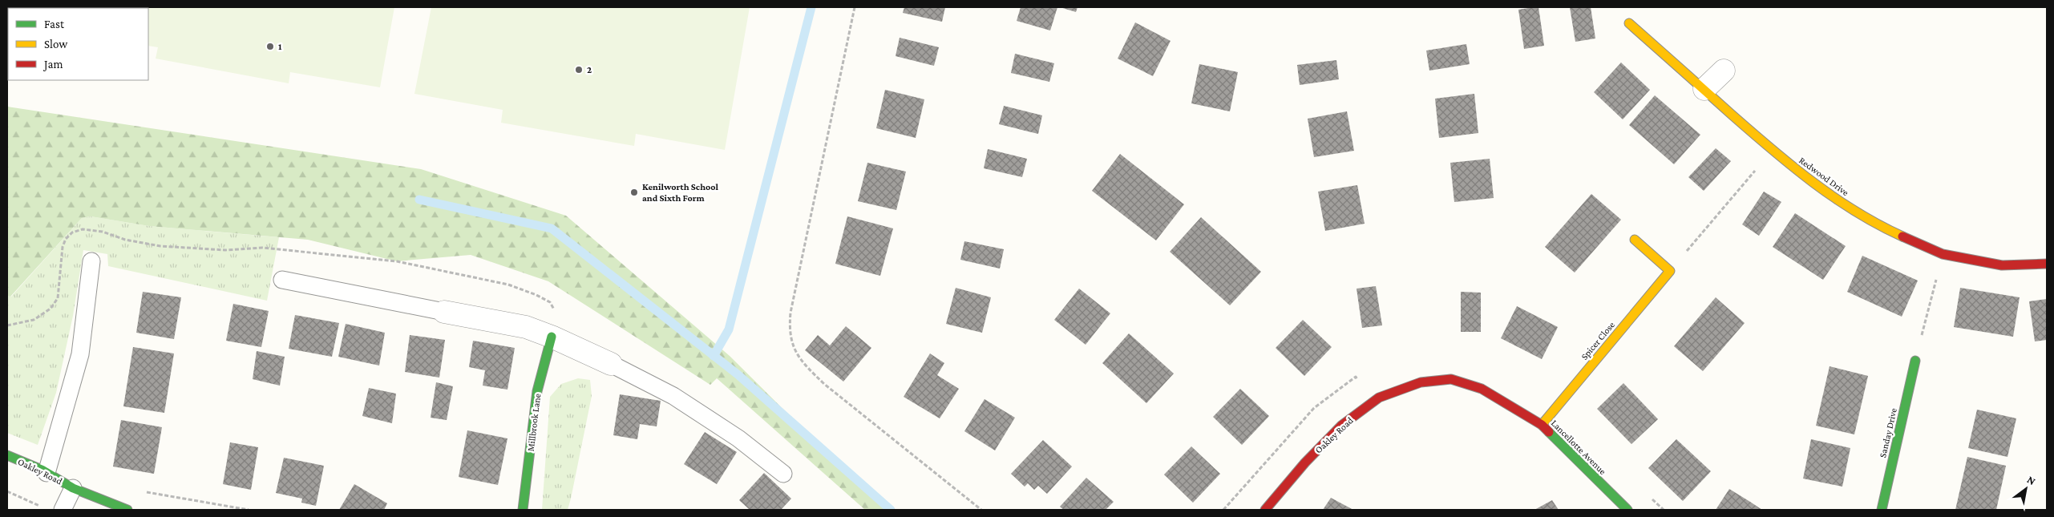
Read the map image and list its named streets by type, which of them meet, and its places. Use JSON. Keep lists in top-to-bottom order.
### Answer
{
  "streets": {
    "street": [
      "Redwood Drive",
      "Spicer Close",
      "Millbrook Lane",
      "Sanday Drive",
      "Oakley Road",
      "Lancellotte Avenue"
    ]
  },
  "crossings": [
    ["Spicer Close", "Lancellotte Avenue"],
    ["Oakley Road", "Lancellotte Avenue"]
  ],
  "places": ["1", "2", "Kenilworth School and Sixth Form"],
  "legend": ["Fast", "Slow", "Jam"],
  "north": "top right"
}
